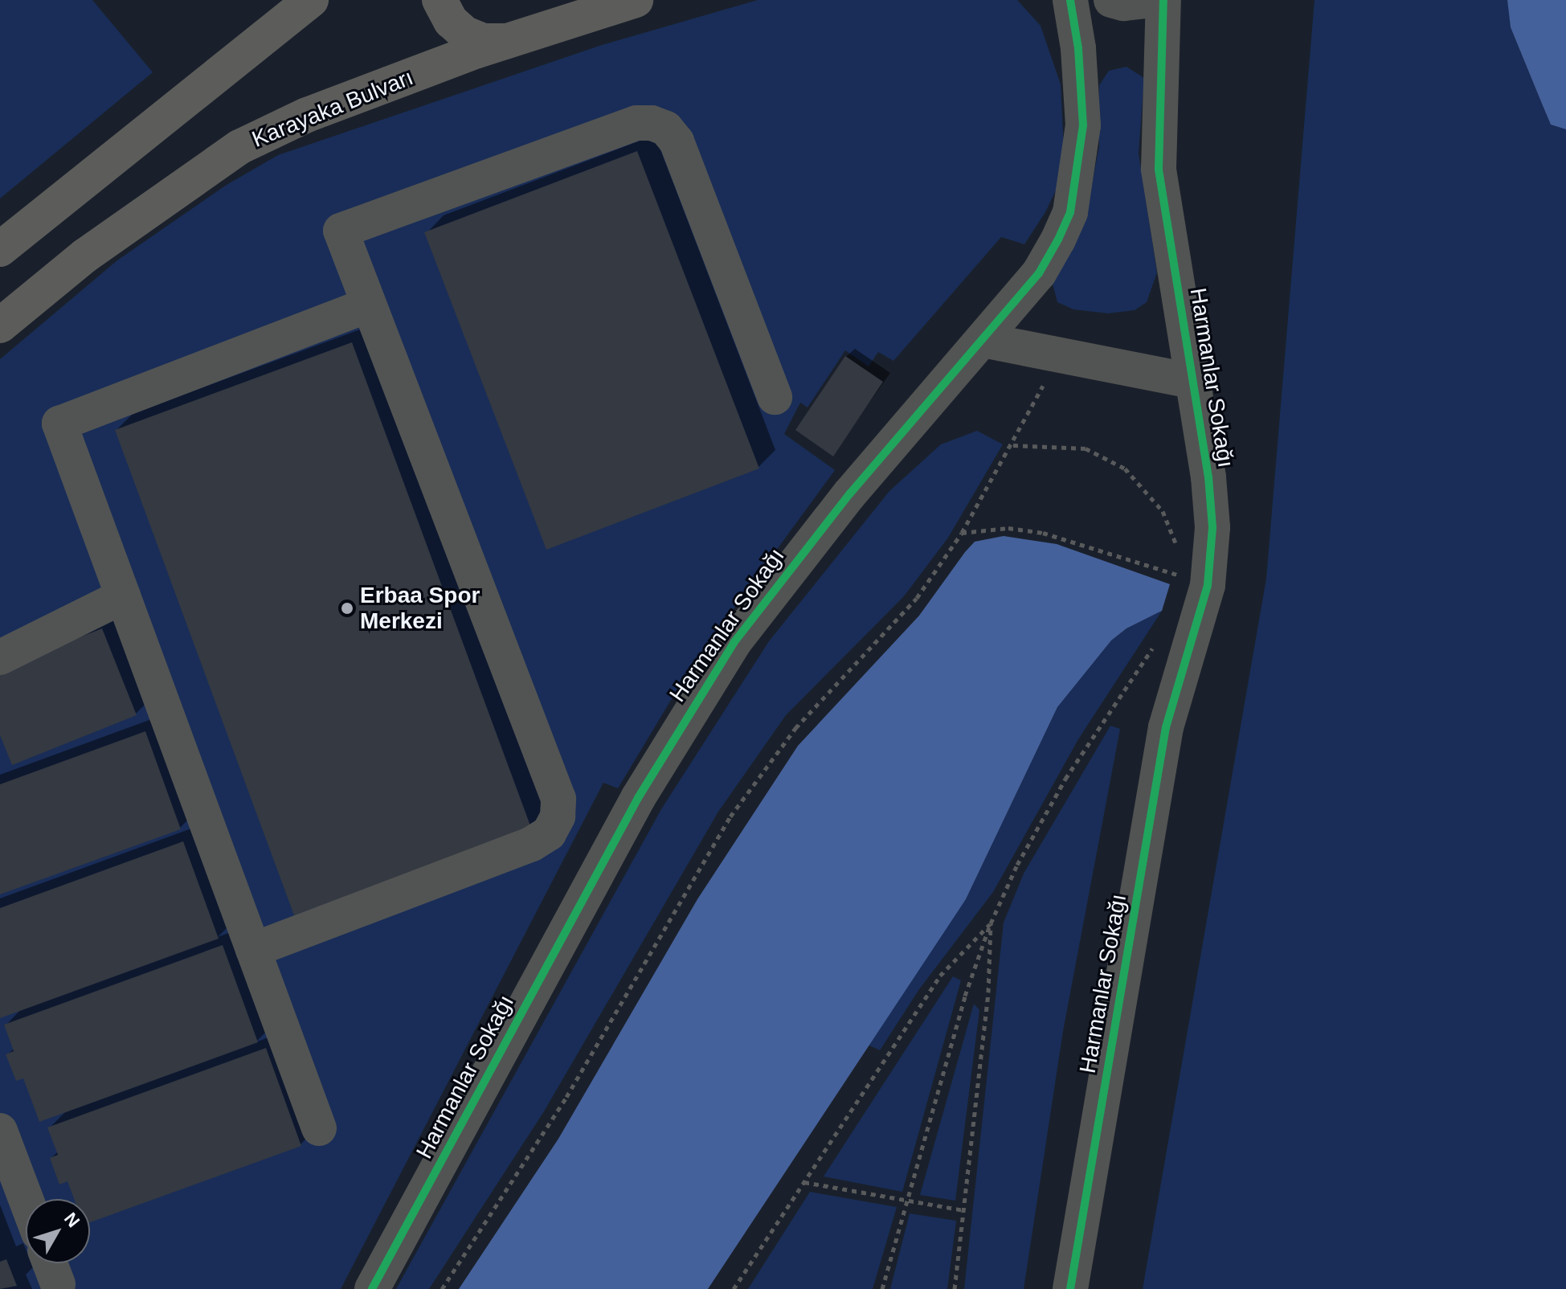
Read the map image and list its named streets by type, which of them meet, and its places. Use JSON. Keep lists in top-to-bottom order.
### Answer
{
  "streets": {
    "main road": ["Karayaka Bulvarı"],
    "street": ["Harmanlar Sokağı"]
  },
  "places": ["Erbaa Spor Merkezi"],
  "north": "top right"
}
